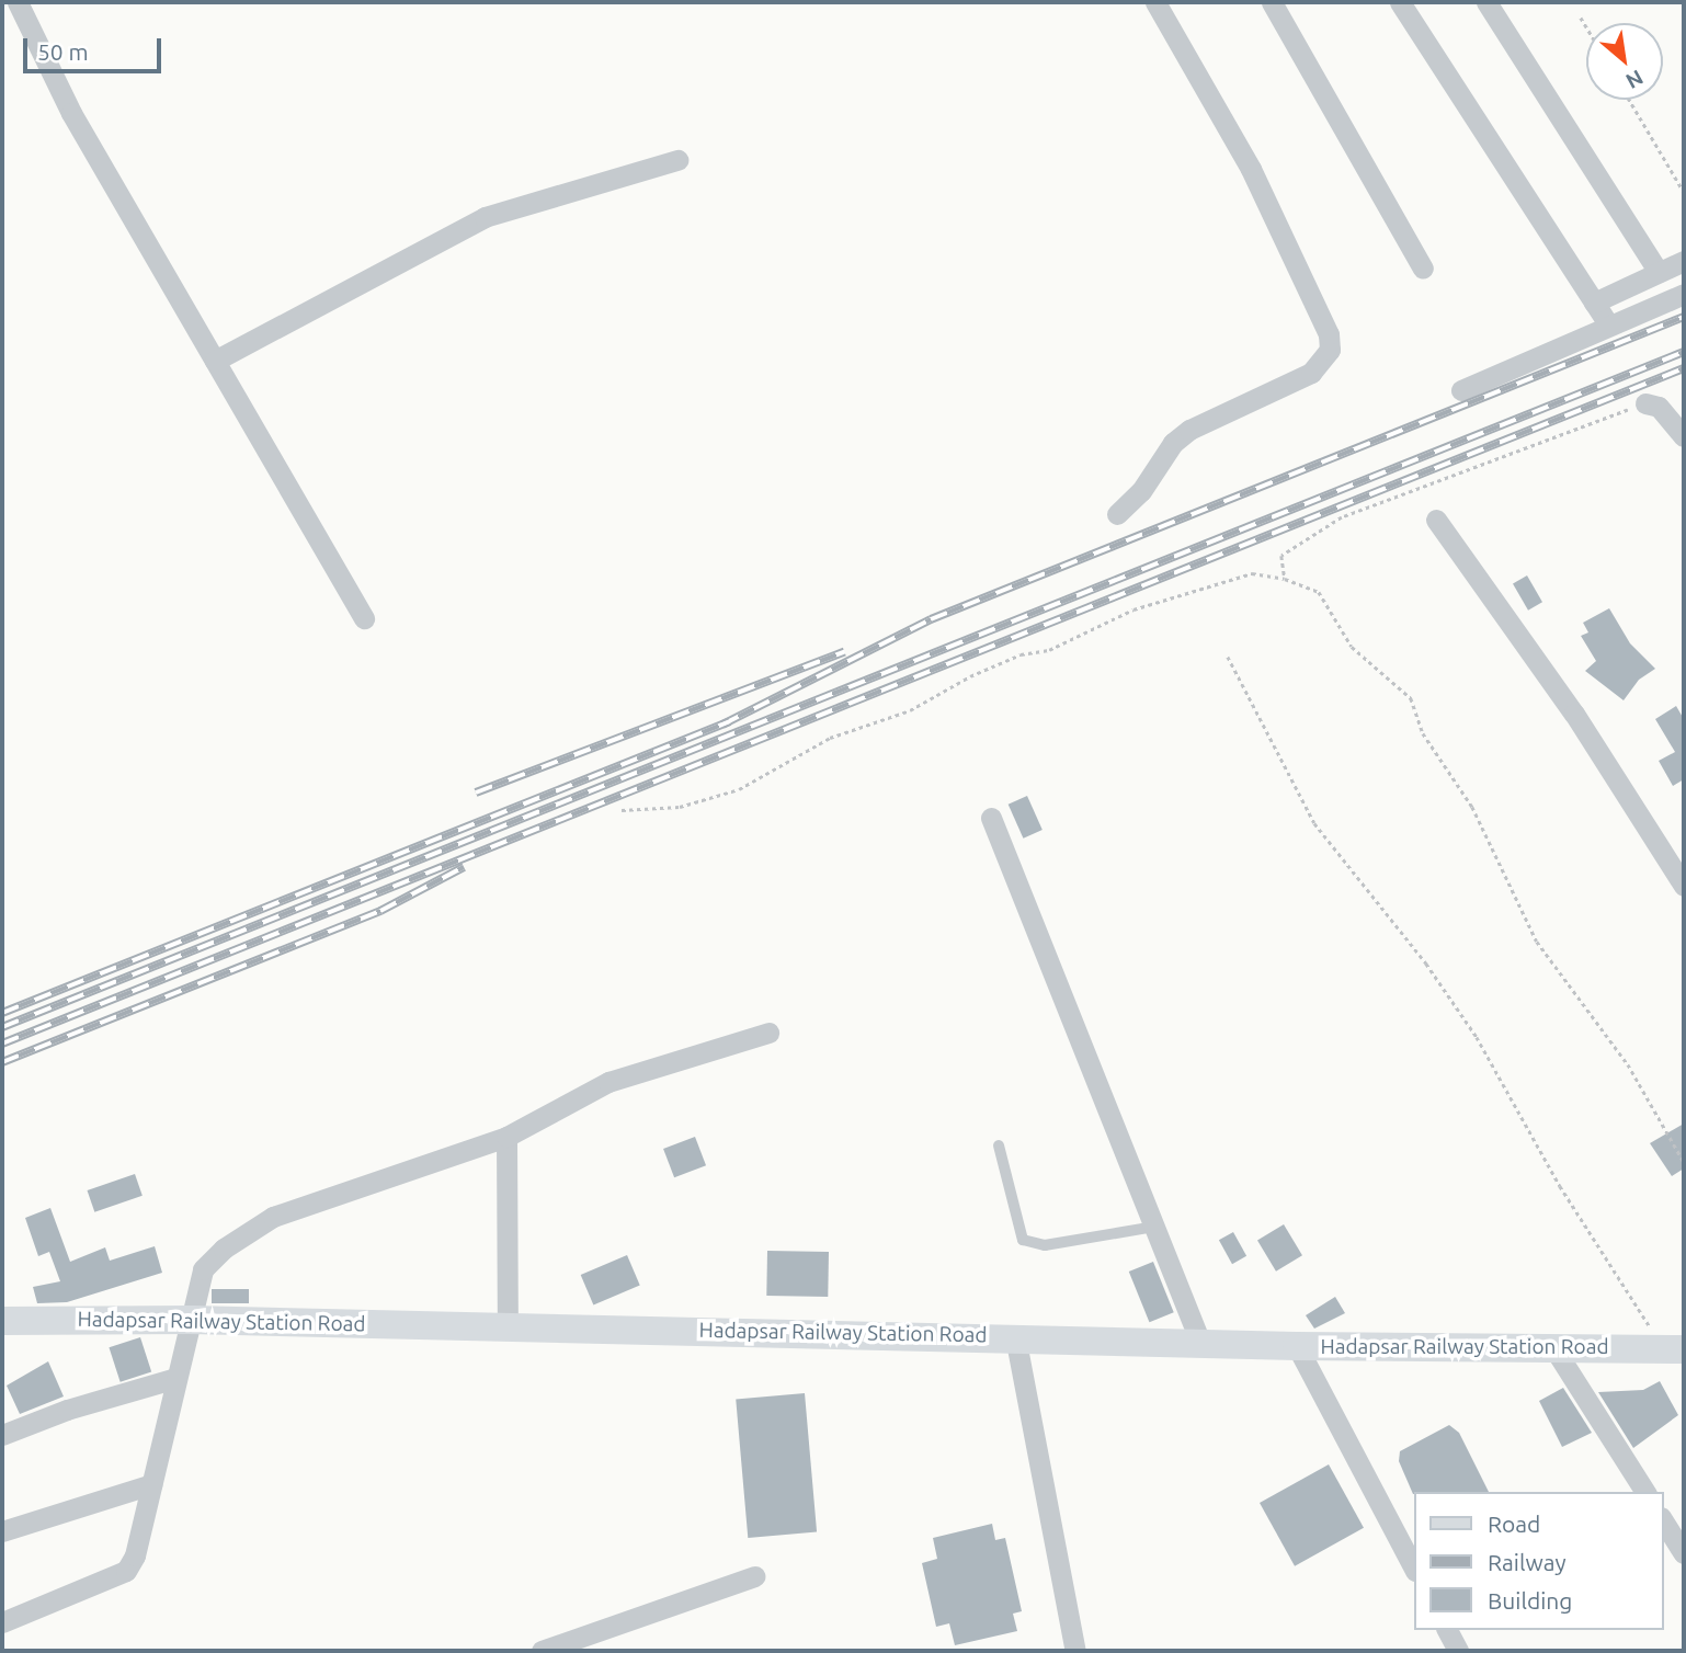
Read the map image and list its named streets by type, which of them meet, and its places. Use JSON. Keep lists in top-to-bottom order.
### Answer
{
  "streets": {
    "street": ["Hadapsar Railway Station Road"]
  },
  "legend": ["Road", "Railway", "Building"],
  "scale_bar": "50 m",
  "north": "bottom right"
}
